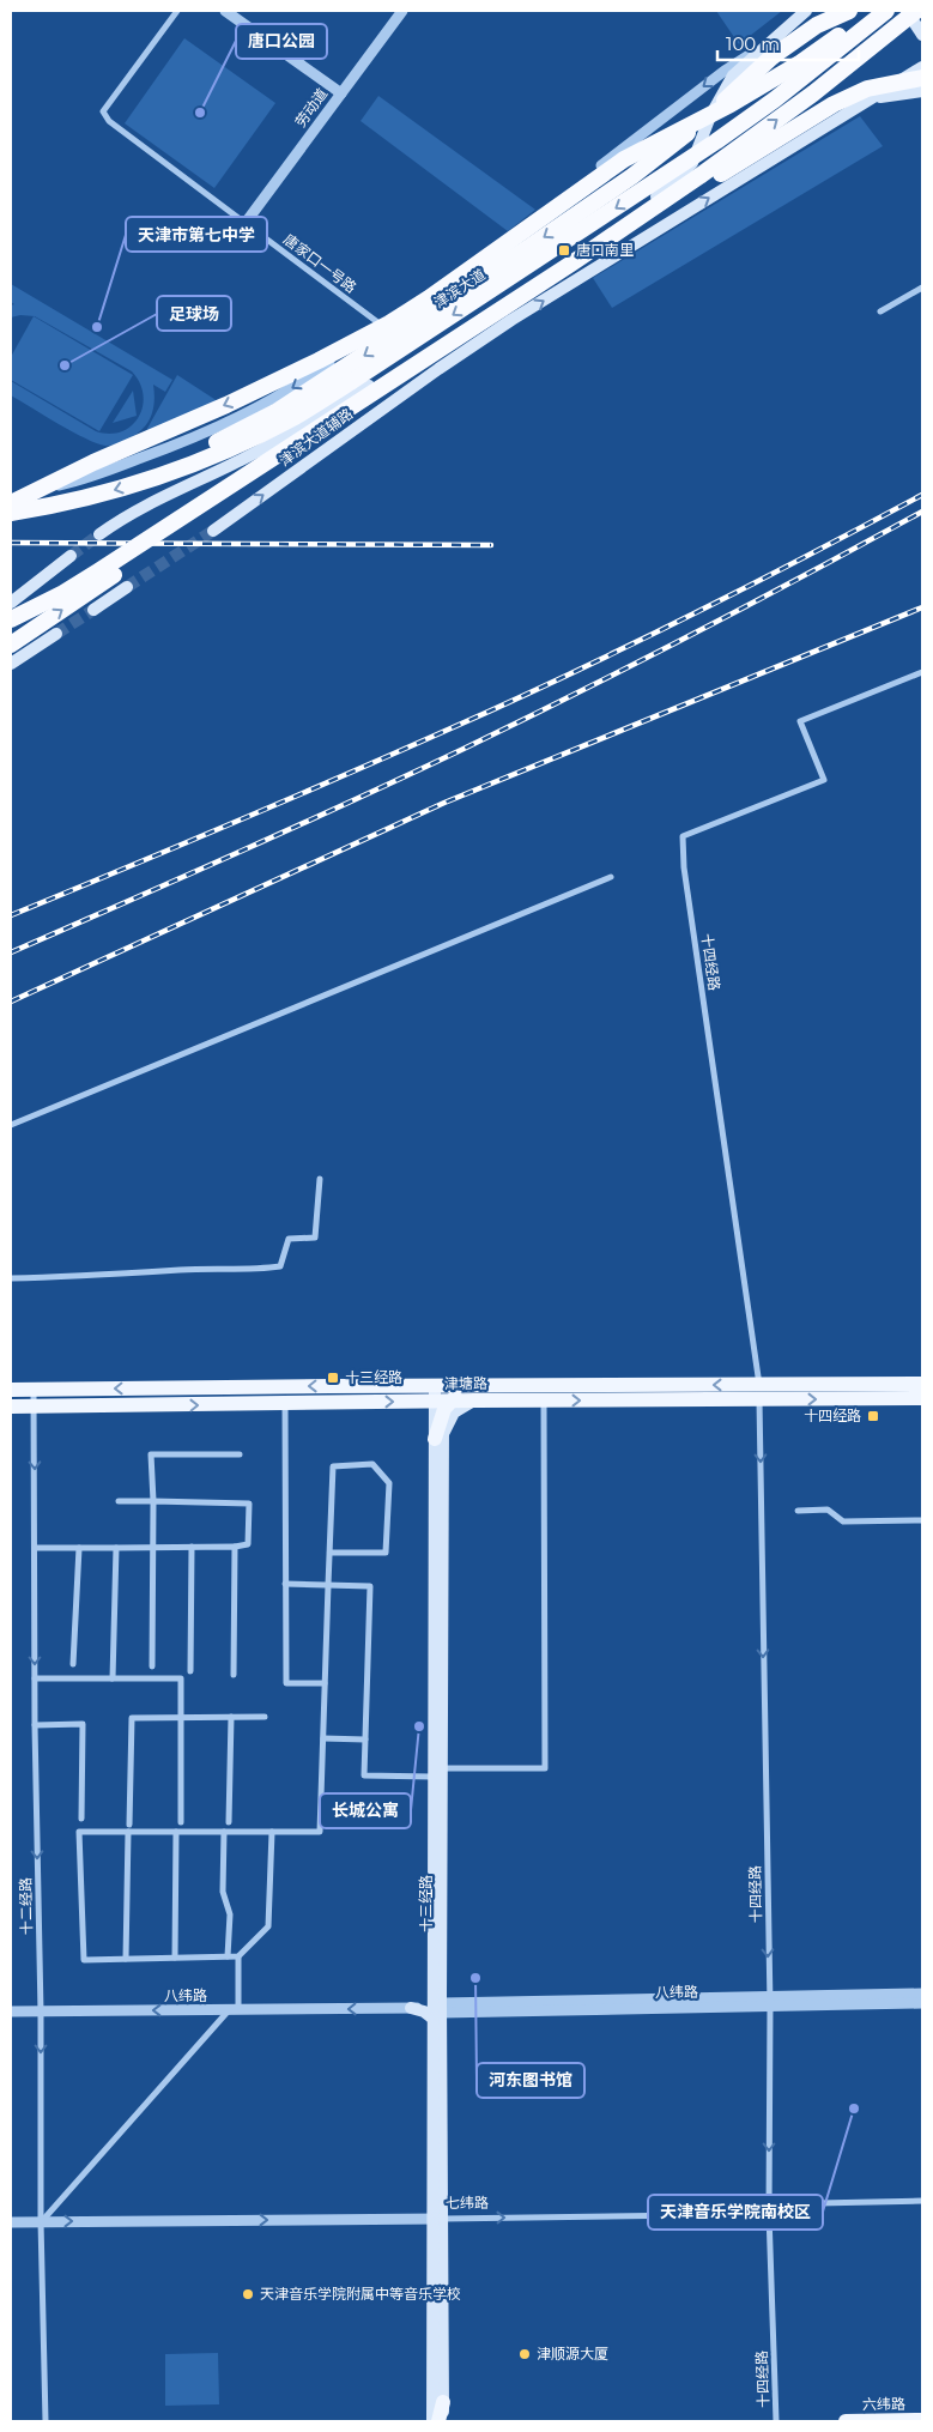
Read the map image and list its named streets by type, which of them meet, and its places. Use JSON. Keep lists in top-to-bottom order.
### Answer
{
  "streets": {
    "highway": ["津滨大道"],
    "main road": [
      "津滨大道辅路",
      "津塘路",
      "十三经路",
      "六纬路"
    ],
    "street": [
      "劳动道",
      "唐家口一号路",
      "十四经路",
      "十二经路",
      "八纬路",
      "七纬路"
    ]
  },
  "crossings": [
    ["劳动道", "唐家口一号路"],
    ["唐家口一号路", "津滨大道辅路"],
    ["十四经路", "津塘路"],
    ["十四经路", "八纬路"],
    ["十四经路", "七纬路"],
    ["津塘路", "十二经路"],
    ["十三经路", "八纬路"],
    ["十三经路", "七纬路"],
    ["十二经路", "八纬路"],
    ["十二经路", "七纬路"]
  ],
  "one_way": ["十四经路", "十二经路", "七纬路"],
  "places": {
    "other": [
      "唐口公园",
      "天津市第七中学",
      "足球场",
      "长城公寓",
      "河东图书馆",
      "天津音乐学院南校区",
      "天津音乐学院附属中等音乐学校",
      "津顺源大厦"
    ],
    "transit": ["唐口南里", "十三经路", "十四经路"]
  },
  "scale_bar": "100 m"
}
